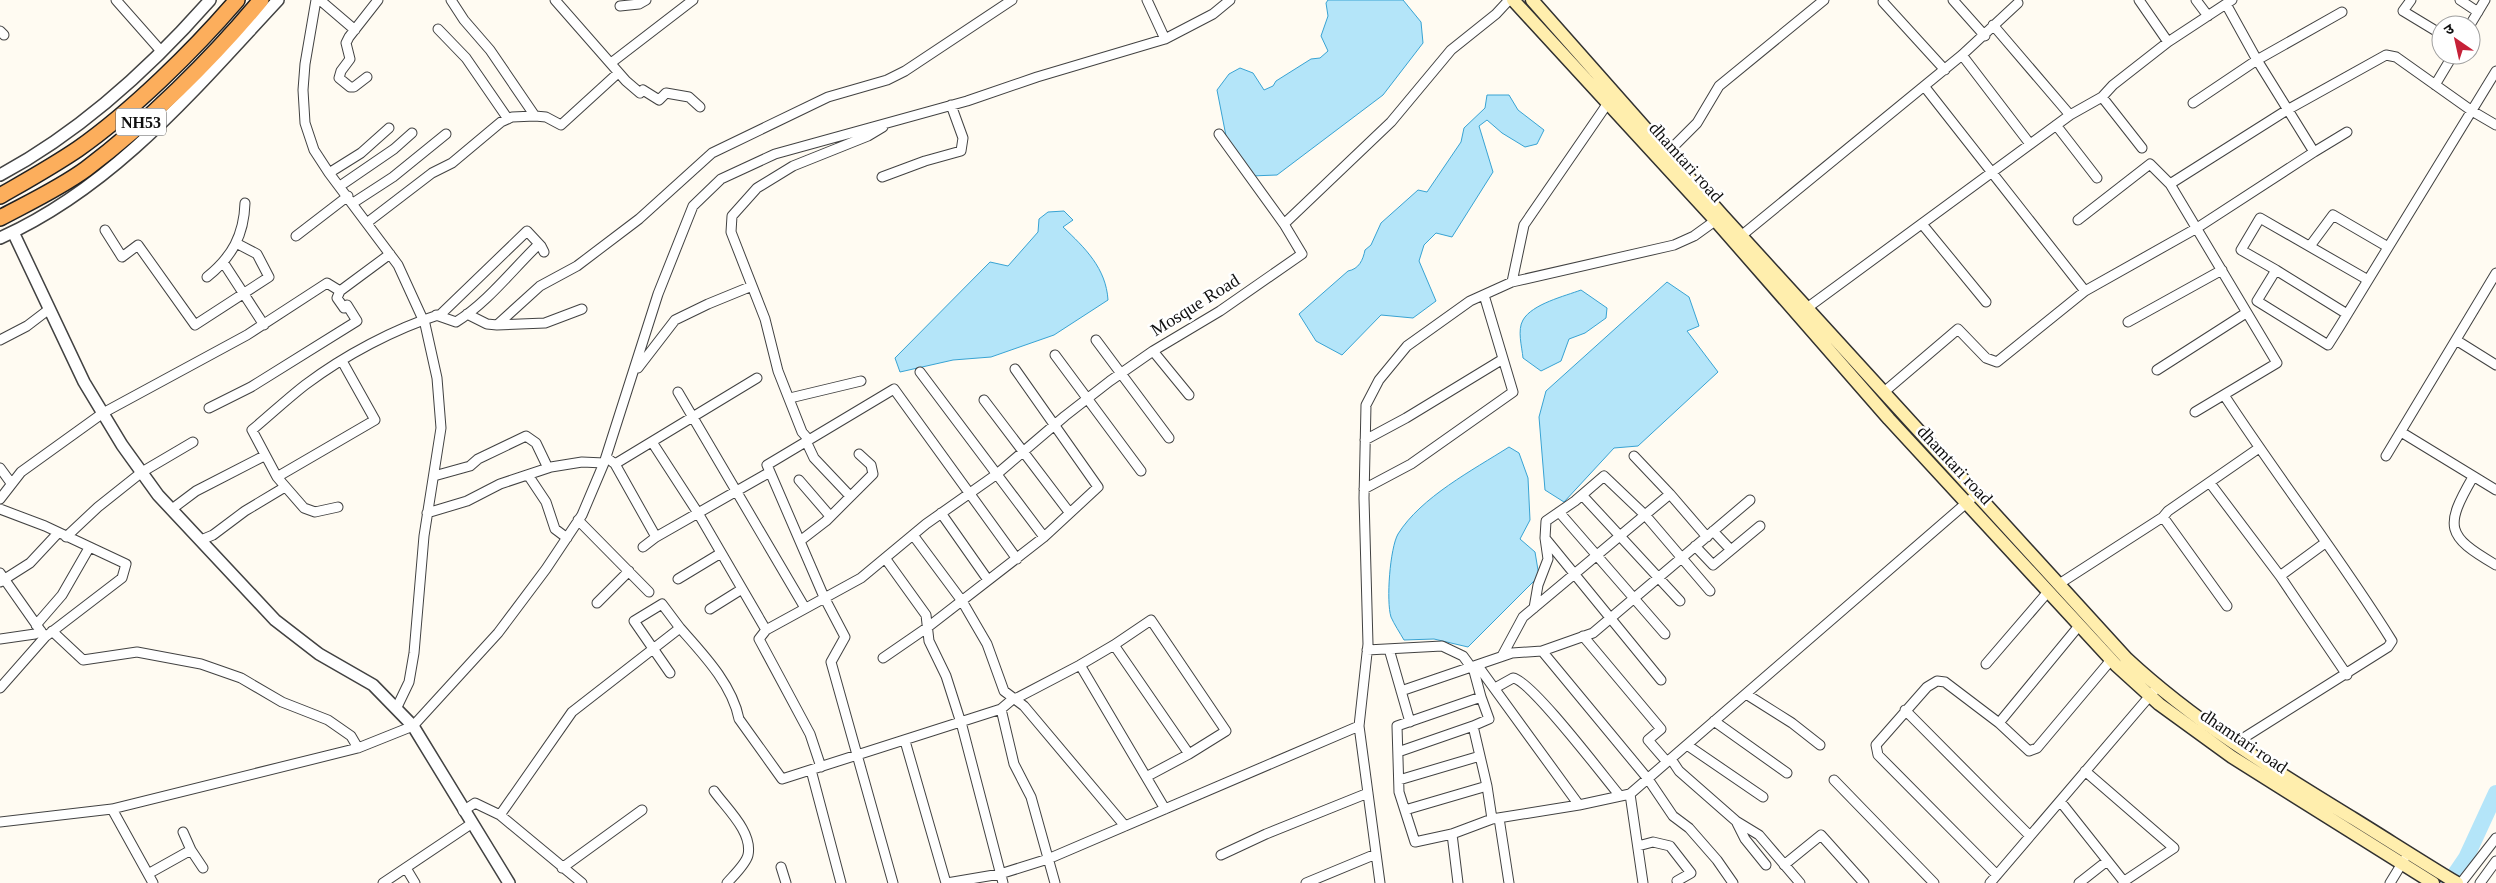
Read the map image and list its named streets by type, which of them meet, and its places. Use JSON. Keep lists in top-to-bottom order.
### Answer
{
  "streets": {
    "highway": ["NH53"],
    "main road": ["dhamtari road"],
    "street": ["Mosque Road"]
  },
  "north": "top left"
}
